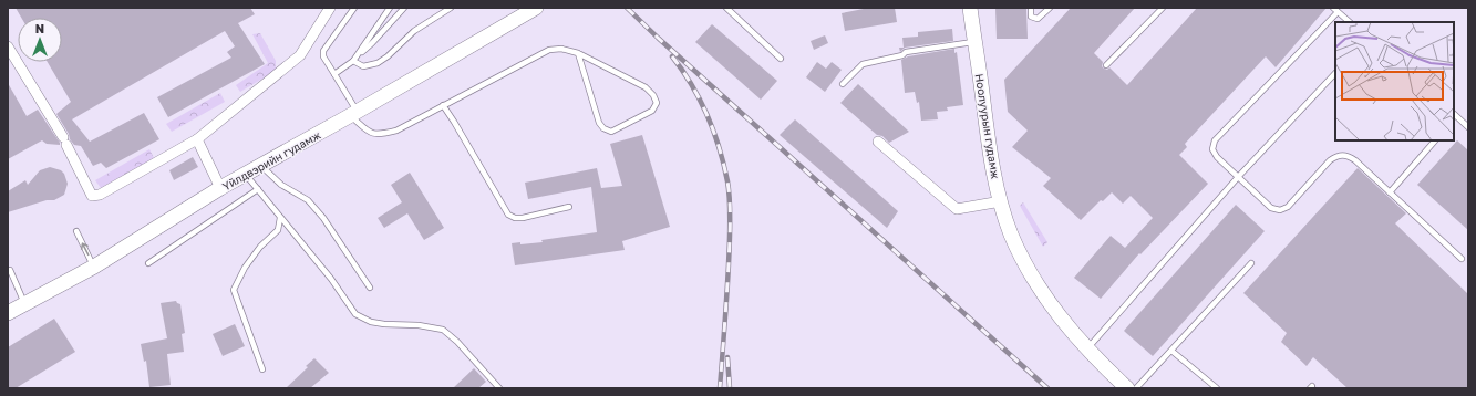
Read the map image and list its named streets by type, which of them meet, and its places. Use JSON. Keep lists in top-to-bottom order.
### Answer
{
  "streets": {
    "main road": ["Ноолуурын гудамж", "Yйлдвэрийн гудамж"]
  },
  "north": "top"
}
